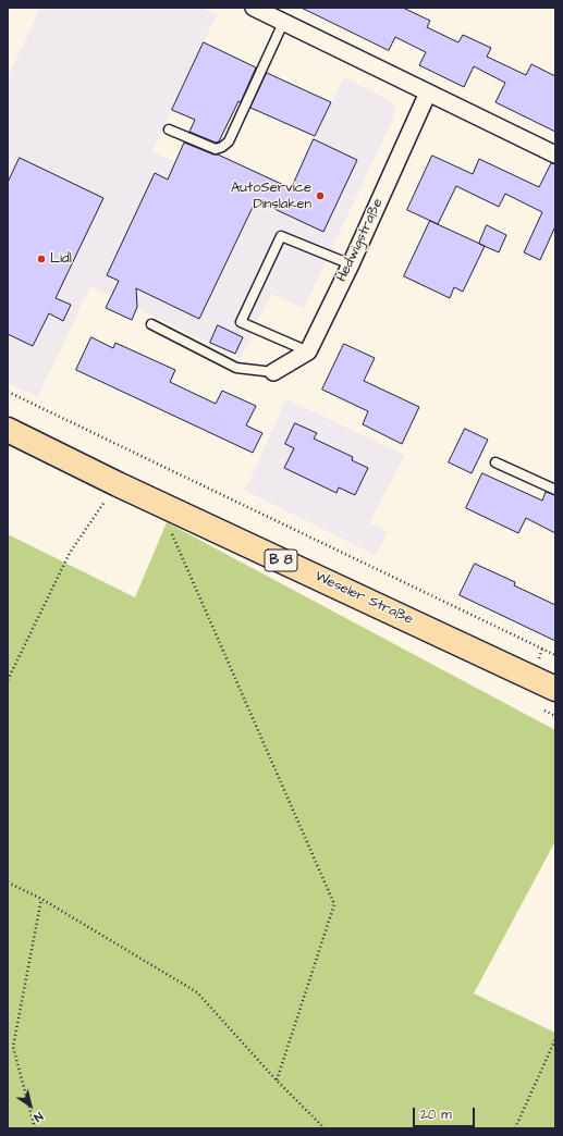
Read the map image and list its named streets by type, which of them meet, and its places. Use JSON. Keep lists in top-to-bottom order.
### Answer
{
  "streets": {
    "main road": ["B 8", "Weseler Straße"],
    "street": ["Hedwigstraße"]
  },
  "places": ["AutoService Dinslaken", "Lidl"],
  "scale_bar": "20 m",
  "north": "bottom right"
}
